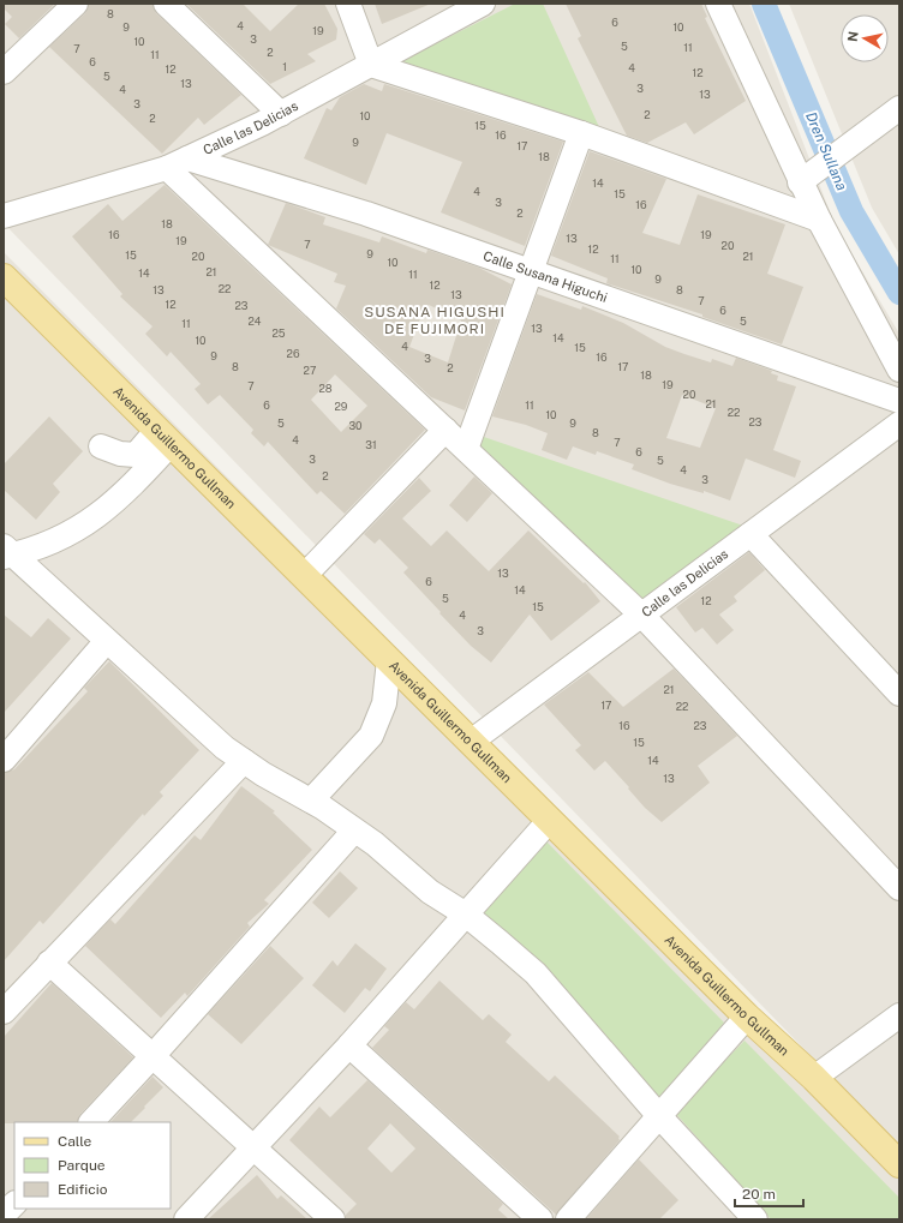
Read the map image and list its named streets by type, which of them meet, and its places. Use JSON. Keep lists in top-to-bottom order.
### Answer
{
  "streets": {
    "main road": ["Avenida Guillermo Gullman"],
    "street": ["Calle las Delicias", "Calle Susana Higuchi"]
  },
  "crossings": [
    ["Calle las Delicias", "Calle Susana Higuchi"],
    ["Calle las Delicias", "Avenida Guillermo Gullman"]
  ],
  "districts": ["SUSANA HIGUSHI DE FUJIMORI"],
  "water": ["Dren Sullana"],
  "house_numbers": [
    "8",
    "6",
    "4",
    "9",
    "10",
    "19",
    "3",
    "10",
    "5",
    "11",
    "7",
    "2",
    "11",
    "6",
    "1",
    "4",
    "12",
    "12",
    "5",
    "13",
    "3",
    "4",
    "13",
    "3",
    "2",
    "10",
    "2",
    "15",
    "16",
    "9",
    "17",
    "18",
    "14",
    "4",
    "15",
    "3",
    "16",
    "2",
    "18",
    "16",
    "19",
    "13",
    "19",
    "7",
    "20",
    "12",
    "9",
    "15",
    "20",
    "21",
    "11",
    "10",
    "10",
    "21",
    "14",
    "11",
    "9",
    "12",
    "22",
    "13",
    "8",
    "13",
    "7",
    "12",
    "23",
    "6",
    "24",
    "5",
    "11",
    "13",
    "25",
    "14",
    "10",
    "4",
    "15",
    "26",
    "9",
    "16",
    "3",
    "8",
    "17",
    "2",
    "27",
    "18",
    "19",
    "7",
    "28",
    "20",
    "21",
    "6",
    "11",
    "29",
    "22",
    "10",
    "23",
    "5",
    "9",
    "30",
    "8",
    "4",
    "7",
    "31",
    "6",
    "3",
    "5",
    "4",
    "2",
    "3",
    "13",
    "6",
    "14",
    "5",
    "12",
    "15",
    "4",
    "3",
    "21",
    "17",
    "22",
    "16",
    "23",
    "15",
    "14",
    "13"
  ],
  "legend": ["Calle", "Parque", "Edificio"],
  "scale_bar": "20 m",
  "north": "left"
}
